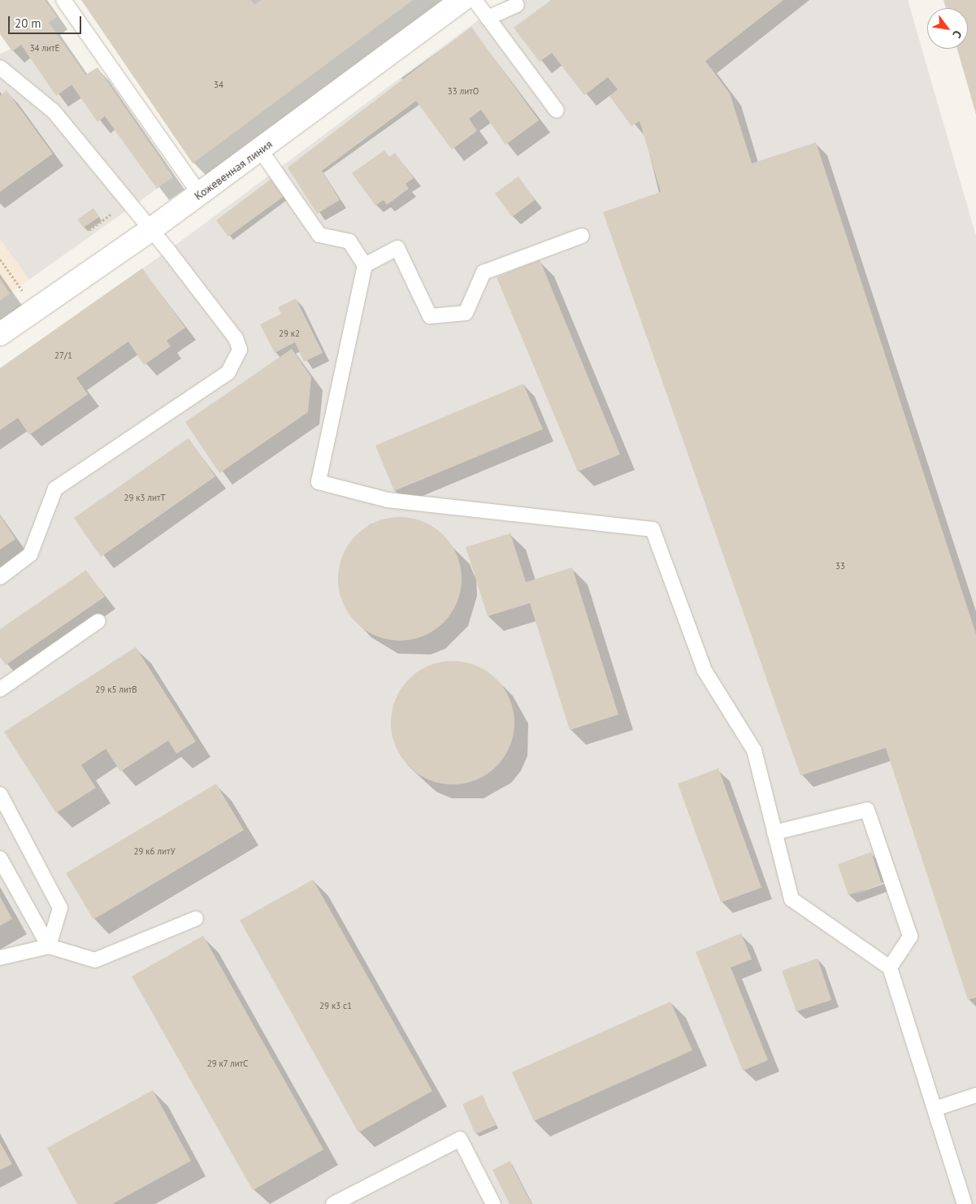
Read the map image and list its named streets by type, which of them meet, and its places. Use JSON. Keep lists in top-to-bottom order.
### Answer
{
  "streets": {
    "street": ["Кожевенная линия"]
  },
  "house_numbers": [
    "34 литЕ",
    "34",
    "33 литО",
    "29 к2",
    "27/1",
    "29 к3 литТ",
    "33",
    "29 к5 литВ",
    "29 к6 литУ",
    "29 к3 с1",
    "29 к7 литС"
  ],
  "scale_bar": "20 m",
  "north": "bottom right"
}
